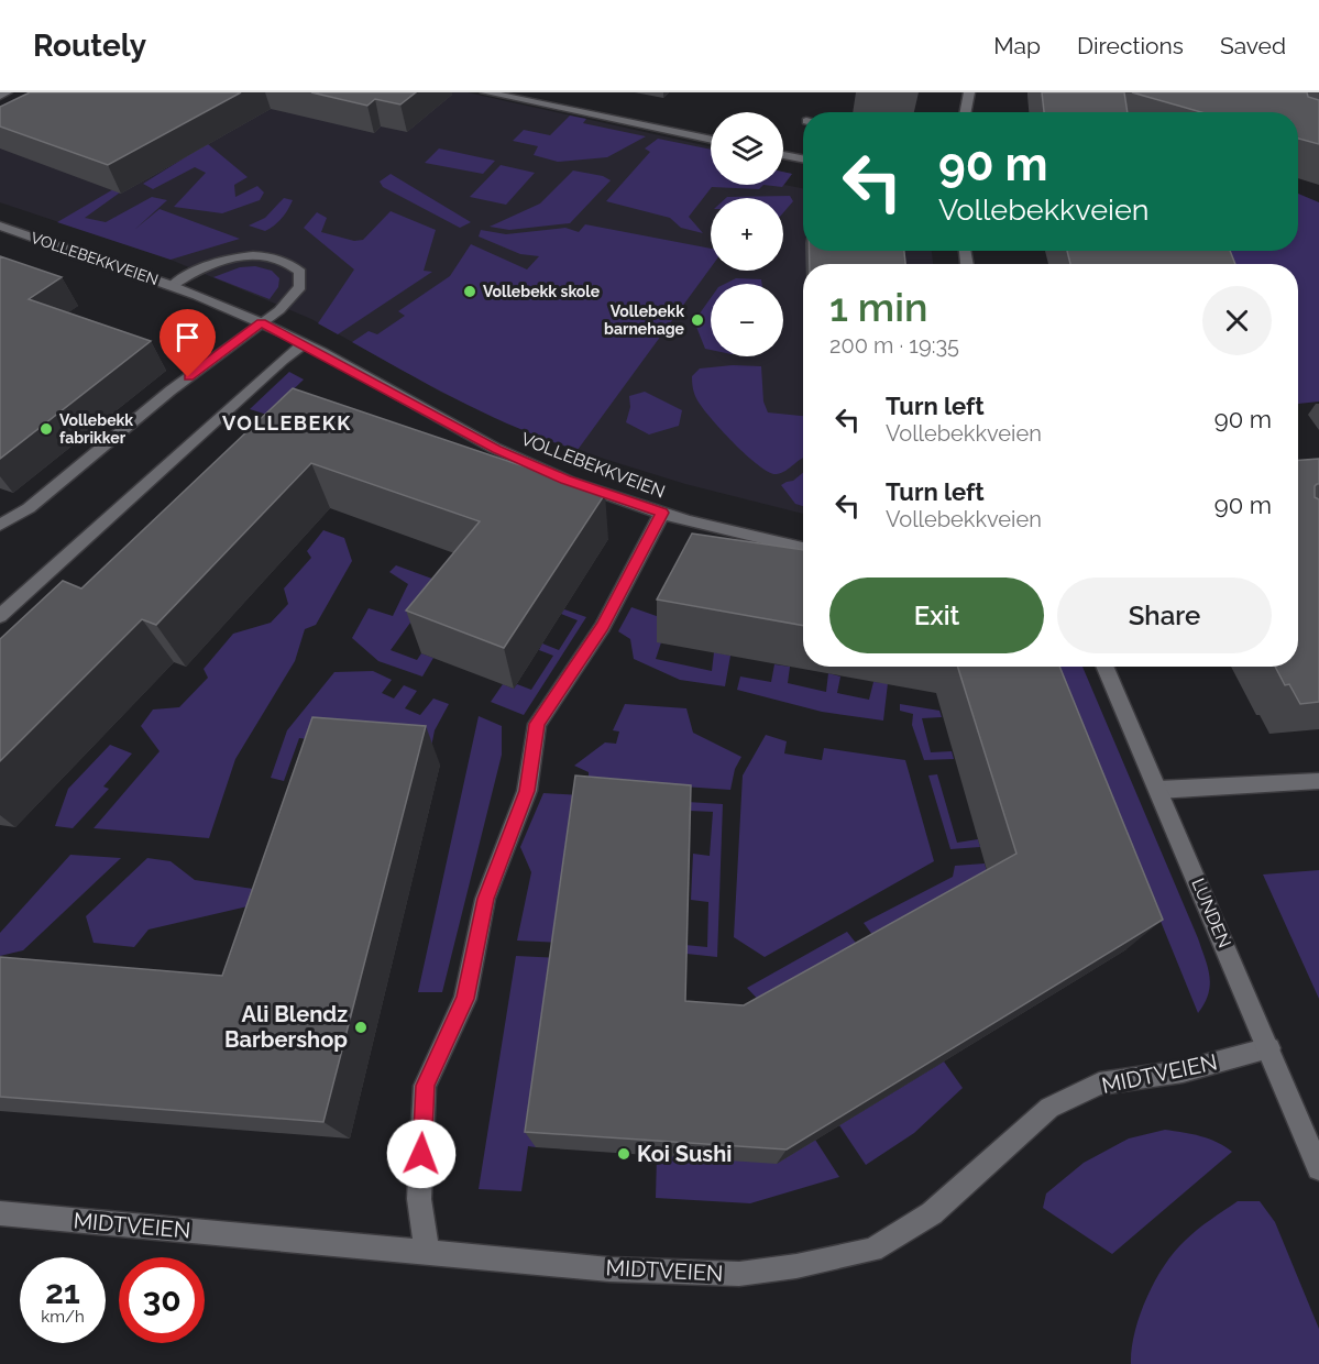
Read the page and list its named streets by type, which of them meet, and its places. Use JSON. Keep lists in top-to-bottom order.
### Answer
{
  "streets": {
    "street": ["VOLLEBEKKVEIEN", "LUNDEN", "MIDTVEIEN"]
  },
  "crossings": [
    ["LUNDEN", "MIDTVEIEN"]
  ],
  "districts": ["VOLLEBEKK"],
  "places": [
    "Vollebekk skole",
    "Vollebekk barnehage",
    "Vollebekk fabrikker",
    "Ali Blendz Barbershop",
    "Koi Sushi"
  ],
  "page": {
    "header": "Routely",
    "nav": ["Map", "Directions", "Saved"],
    "map_buttons": ["+", "−"],
    "turn": ["90 m", "Vollebekkveien"],
    "heading": ["1 min", "200 m · 19:35"],
    "list": [
      {
        "name": "Turn left",
        "note": "Vollebekkveien",
        "value": "90 m"
      },
      {
        "name": "Turn left",
        "note": "Vollebekkveien",
        "value": "90 m"
      }
    ],
    "buttons": ["Exit", "Share"],
    "speed": "21 km/h",
    "limit": "30"
  }
}
